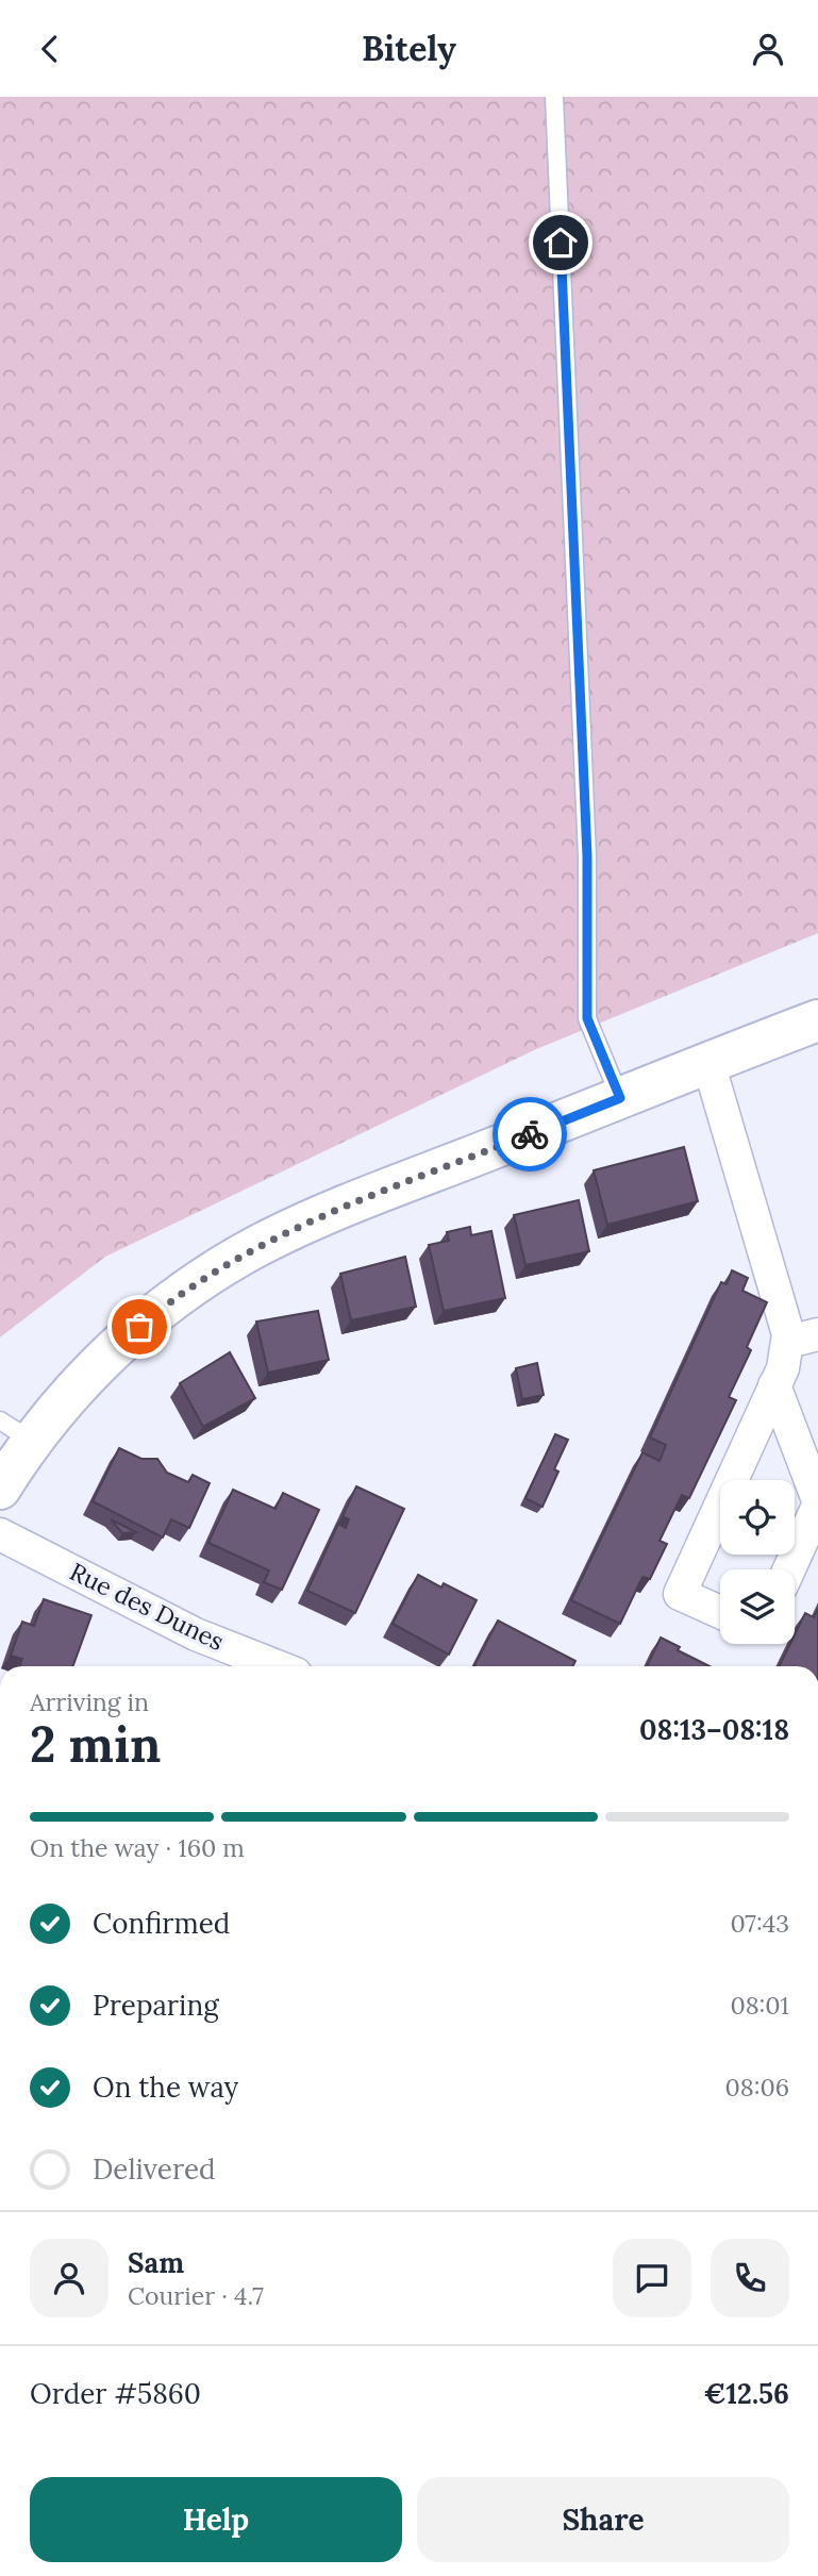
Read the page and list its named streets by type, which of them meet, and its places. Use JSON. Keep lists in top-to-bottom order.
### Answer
{
  "streets": {
    "street": ["Rue des Dunes"]
  },
  "page": {
    "header": "Bitely",
    "heading": ["2 min", "Arriving in", "08:13–08:18"],
    "panel": [
      "Sam",
      "Courier · 4.7",
      "Order #5860",
      "€12.56"
    ],
    "bar": "On the way · 160 m",
    "list": [
      ["Confirmed", "07:43"],
      ["Preparing", "08:01"],
      ["On the way", "08:06"],
      "Delivered"
    ],
    "buttons": ["Help", "Share"]
  }
}
